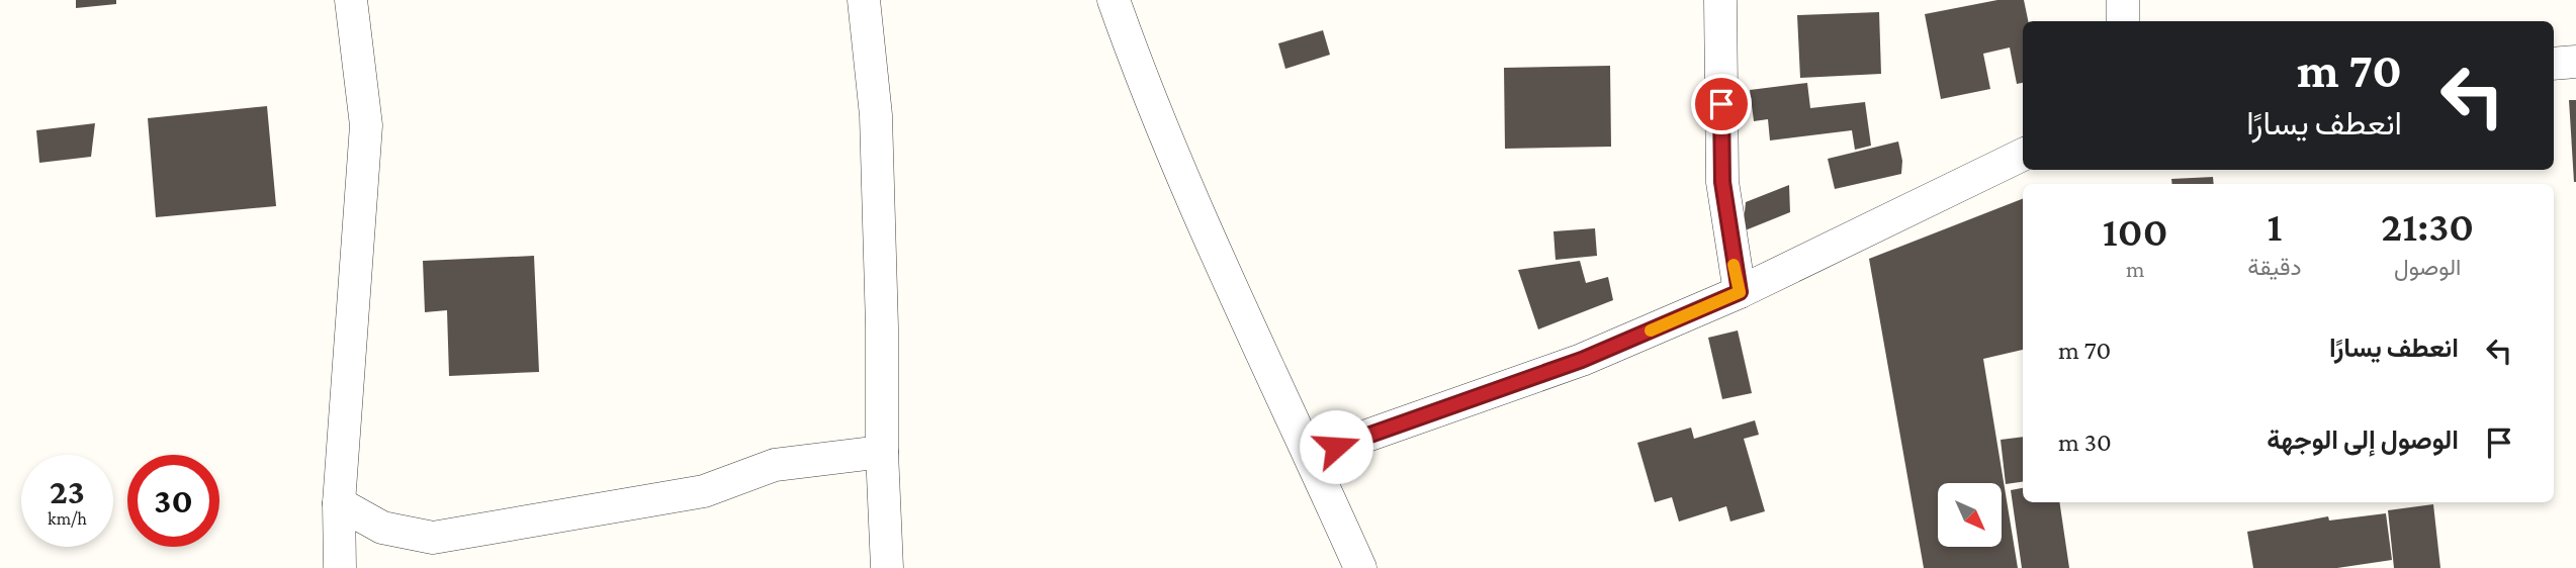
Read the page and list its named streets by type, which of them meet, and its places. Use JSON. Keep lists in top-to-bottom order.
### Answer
{
  "north": "bottom right",
  "page": {
    "turn": ["70 m", "انعطف يسارًا"],
    "eta": [
      "21:30",
      "الوصول",
      "1",
      "دقيقة",
      "100",
      "m"
    ],
    "list": [
      {
        "name": "انعطف يسارًا",
        "value": "70 m"
      },
      {
        "name": "الوصول إلى الوجهة",
        "value": "30 m"
      }
    ],
    "speed": "23 km/h",
    "limit": "30"
  }
}
